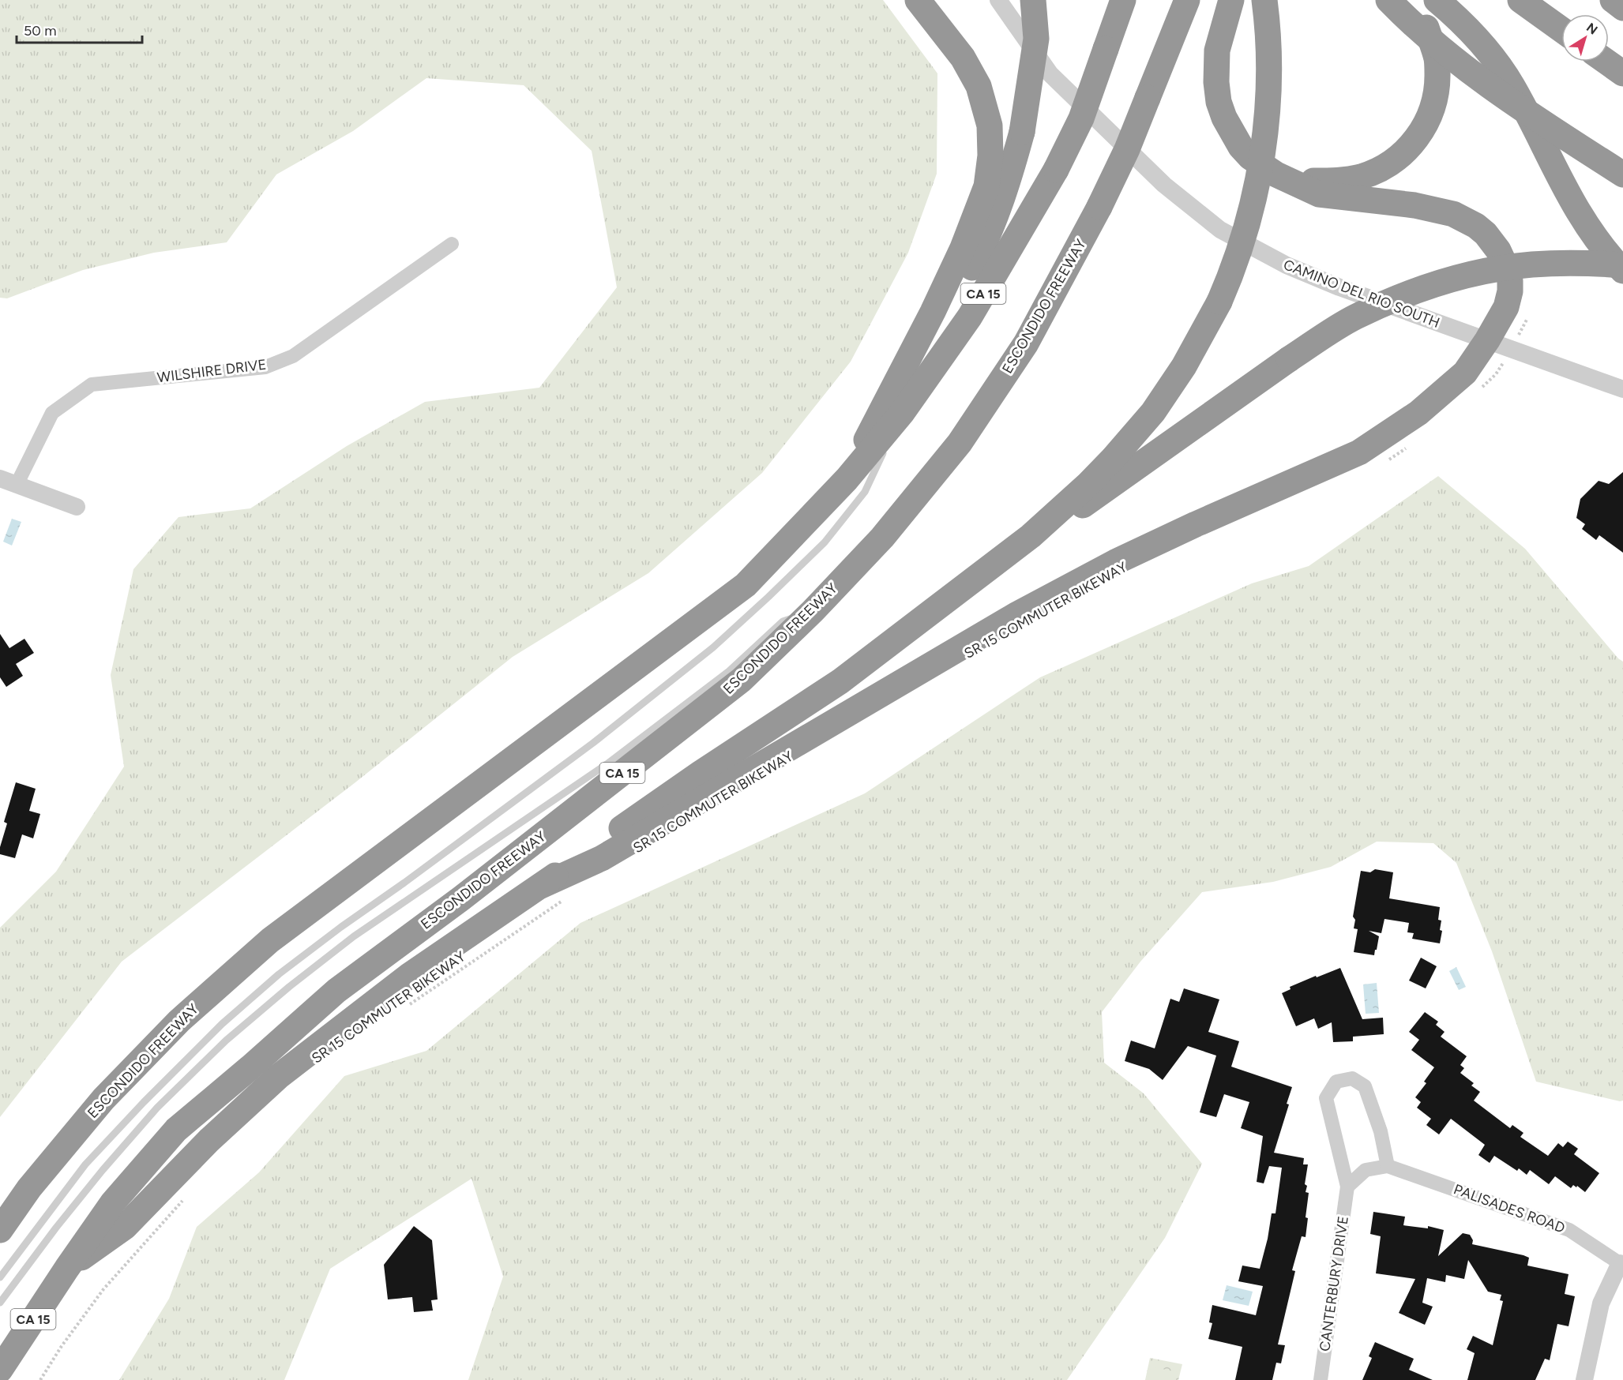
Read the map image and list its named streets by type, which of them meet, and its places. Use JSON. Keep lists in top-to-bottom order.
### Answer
{
  "streets": {
    "highway": ["CA 15", "ESCONDIDO FREEWAY"],
    "street": [
      "CAMINO DEL RIO SOUTH",
      "WILSHIRE DRIVE",
      "PALISADES ROAD",
      "CANTERBURY DRIVE"
    ],
    "path": ["SR 15 COMMUTER BIKEWAY"]
  },
  "crossings": [
    ["CAMINO DEL RIO SOUTH", "ESCONDIDO FREEWAY"]
  ],
  "scale_bar": "50 m",
  "north": "top right"
}
